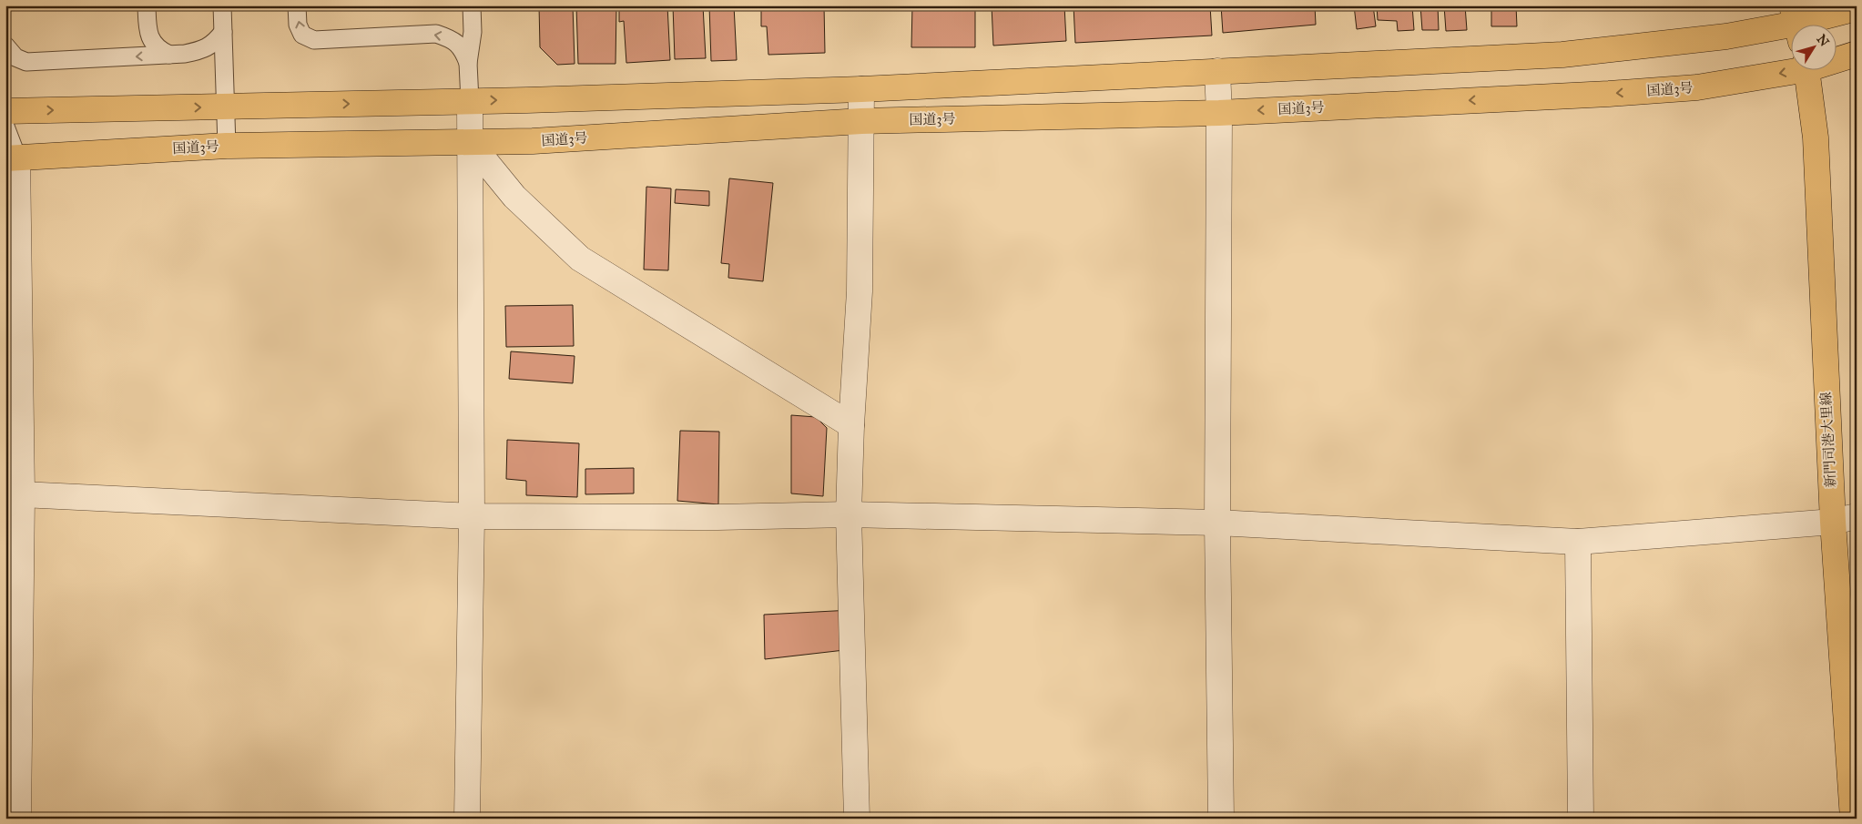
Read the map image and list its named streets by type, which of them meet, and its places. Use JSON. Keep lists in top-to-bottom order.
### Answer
{
  "streets": {
    "main road": ["国道3号", "新門司港大里線"]
  },
  "north": "top right"
}
